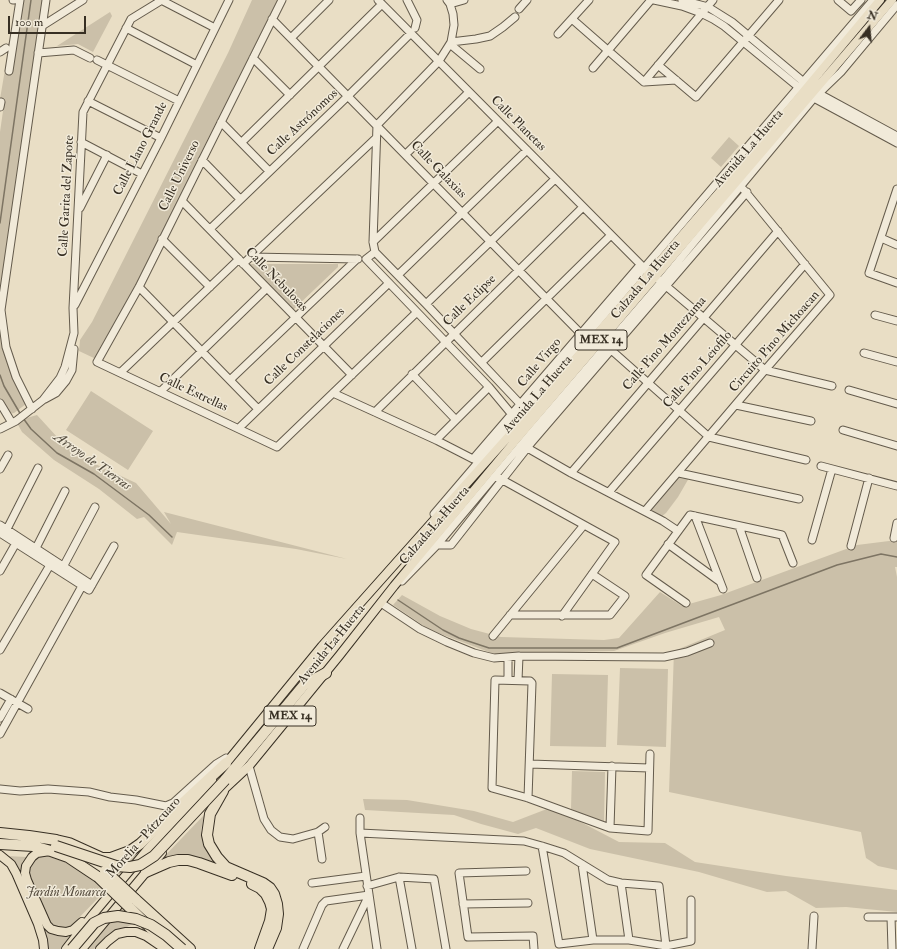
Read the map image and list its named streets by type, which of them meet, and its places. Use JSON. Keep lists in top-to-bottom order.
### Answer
{
  "streets": {
    "main road": ["Avenida La Huerta", "MEX 14", "Morelia - Pátzcuaro"],
    "street": [
      "Calle Astrónomos",
      "Calle Planetas",
      "Calle Llano Grande",
      "Calle Galaxias",
      "Calle Universo",
      "Calle Garita del Zapote",
      "Calle Nebulosas",
      "Calzada La Huerta",
      "Calle Eclipse",
      "Circuito Pino Michoacan",
      "Calle Pino Montezuma",
      "Calle Constelaciones",
      "Calle Virgo",
      "Calle Pino Leiofilo",
      "Calle Estrellas"
    ]
  },
  "crossings": [
    ["Calle Astrónomos", "Calle Planetas"],
    ["Calle Astrónomos", "Calle Galaxias"],
    ["Calle Astrónomos", "Calle Nebulosas"],
    ["Calle Planetas", "Avenida La Huerta"],
    ["Calle Planetas", "Calzada La Huerta"],
    ["Calle Planetas", "Calle Eclipse"],
    ["Calle Planetas", "Circuito Pino Michoacan"],
    ["Calle Planetas", "Calle Pino Montezuma"],
    ["Calle Planetas", "Calle Virgo"],
    ["Calle Planetas", "Calle Pino Leiofilo"],
    ["Calle Llano Grande", "Calle Garita del Zapote"],
    ["Avenida La Huerta", "Calle Galaxias"],
    ["Avenida La Huerta", "Calzada La Huerta"],
    ["Avenida La Huerta", "MEX 14"],
    ["Avenida La Huerta", "Circuito Pino Michoacan"],
    ["Avenida La Huerta", "Calle Virgo"],
    ["Avenida La Huerta", "Morelia - Pátzcuaro"],
    ["Calle Galaxias", "Calle Universo"],
    ["Calle Galaxias", "Calle Eclipse"],
    ["Calle Galaxias", "Calle Virgo"],
    ["Calle Universo", "Calle Nebulosas"],
    ["Calle Universo", "Calle Estrellas"],
    ["Calle Nebulosas", "Calle Constelaciones"],
    ["Calzada La Huerta", "Circuito Pino Michoacan"],
    ["Calzada La Huerta", "Calle Virgo"],
    ["Circuito Pino Michoacan", "Calle Pino Montezuma"],
    ["Circuito Pino Michoacan", "Calle Pino Leiofilo"],
    ["Calle Constelaciones", "Calle Estrellas"]
  ],
  "water": ["Arroyo de Tierras"],
  "parks": ["Jardín Monarca"],
  "scale_bar": "100 m",
  "north": "top"
}
